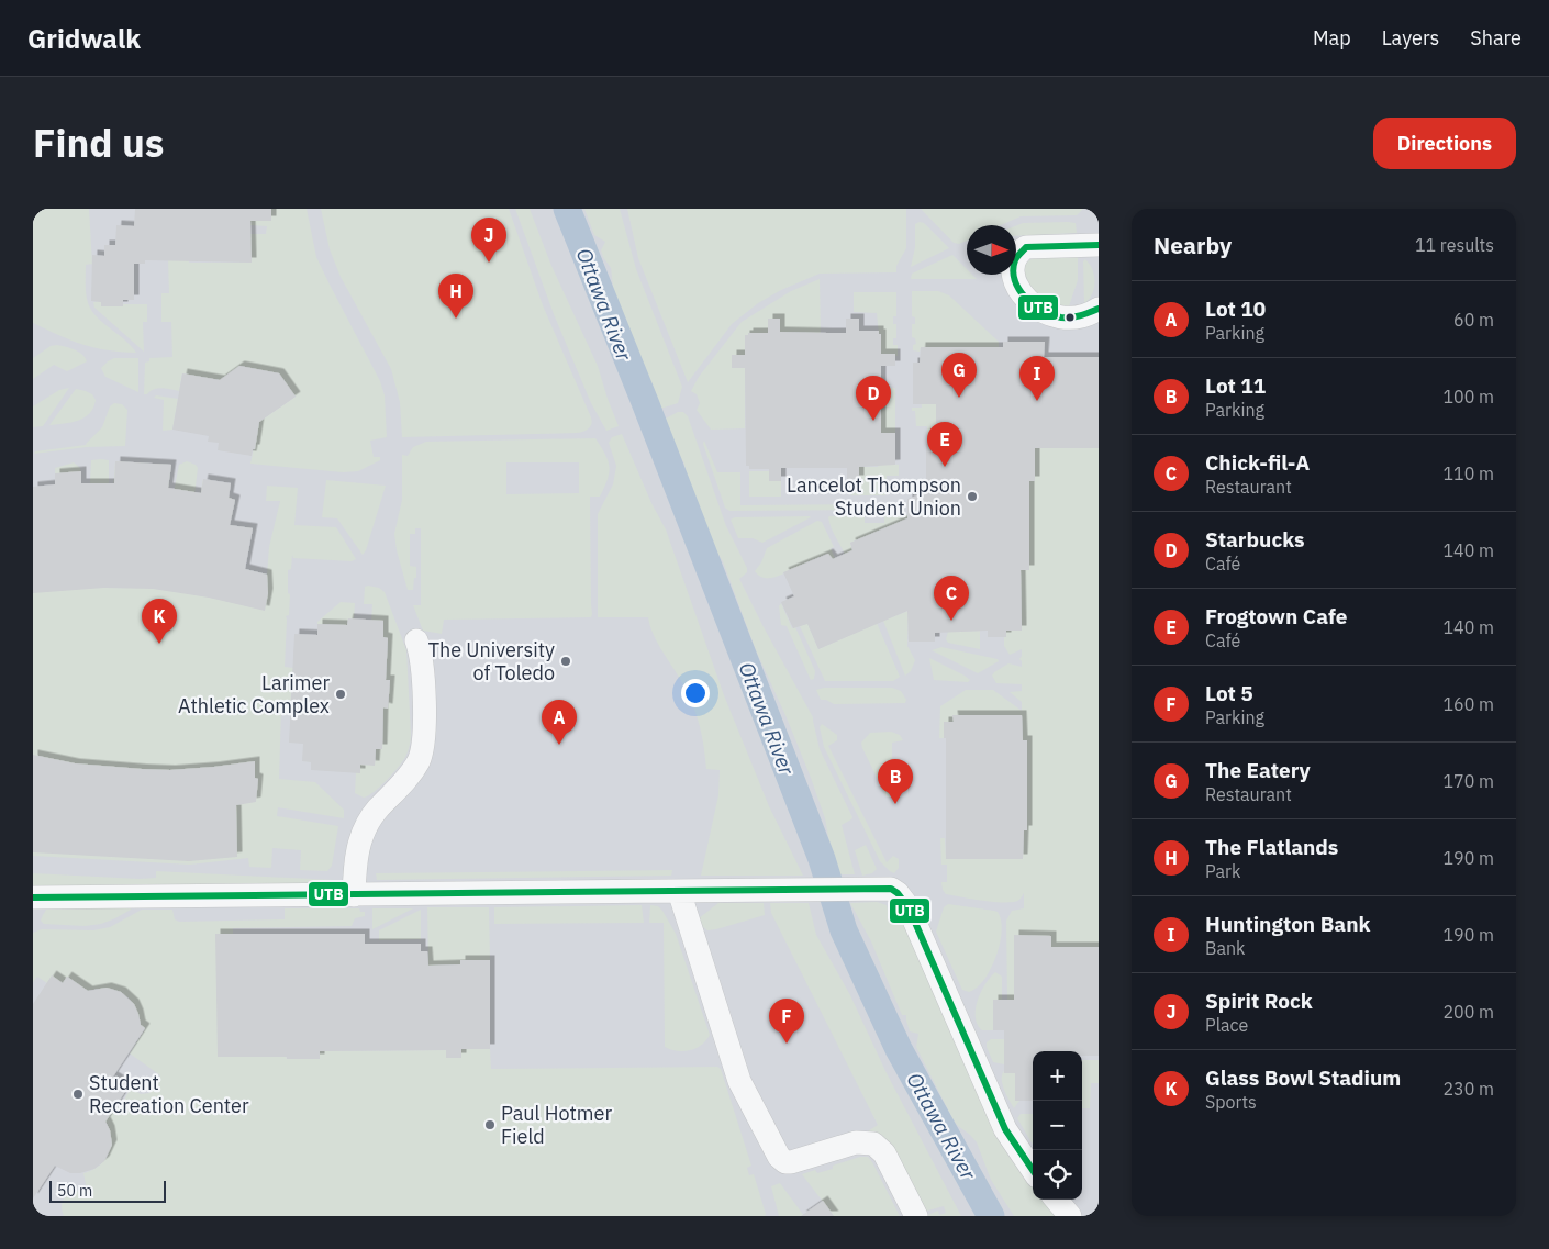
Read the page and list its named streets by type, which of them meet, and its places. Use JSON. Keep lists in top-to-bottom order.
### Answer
{
  "water": ["Ottawa River"],
  "places": [
    "Lancelot Thompson Student Union",
    "The University of Toledo",
    "Larimer Athletic Complex",
    "Student Recreation Center",
    "Paul Hotmer Field"
  ],
  "lines": ["transit line UTB"],
  "scale_bar": "50 m",
  "north": "right",
  "page": {
    "header": "Gridwalk",
    "nav": ["Map", "Layers", "Share"],
    "title": "Find us",
    "buttons": "Directions",
    "heading": ["Nearby", "11 results"],
    "pins": [
      "J",
      "H",
      "G",
      "I",
      "D",
      "E",
      "C",
      "K",
      "A",
      "B",
      "F"
    ],
    "list": [
      {
        "mark": "A",
        "name": "Lot 10",
        "note": "Parking",
        "value": "60 m"
      },
      {
        "mark": "B",
        "name": "Lot 11",
        "note": "Parking",
        "value": "100 m"
      },
      {
        "mark": "C",
        "name": "Chick-fil-A",
        "note": "Restaurant",
        "value": "110 m"
      },
      {
        "mark": "D",
        "name": "Starbucks",
        "note": "Café",
        "value": "140 m"
      },
      {
        "mark": "E",
        "name": "Frogtown Cafe",
        "note": "Café",
        "value": "140 m"
      },
      {
        "mark": "F",
        "name": "Lot 5",
        "note": "Parking",
        "value": "160 m"
      },
      {
        "mark": "G",
        "name": "The Eatery",
        "note": "Restaurant",
        "value": "170 m"
      },
      {
        "mark": "H",
        "name": "The Flatlands",
        "note": "Park",
        "value": "190 m"
      },
      {
        "mark": "I",
        "name": "Huntington Bank",
        "note": "Bank",
        "value": "190 m"
      },
      {
        "mark": "J",
        "name": "Spirit Rock",
        "note": "Place",
        "value": "200 m"
      },
      {
        "mark": "K",
        "name": "Glass Bowl Stadium",
        "note": "Sports",
        "value": "230 m"
      }
    ],
    "map_buttons": ["+", "−"],
    "scale": "50 m"
  }
}
